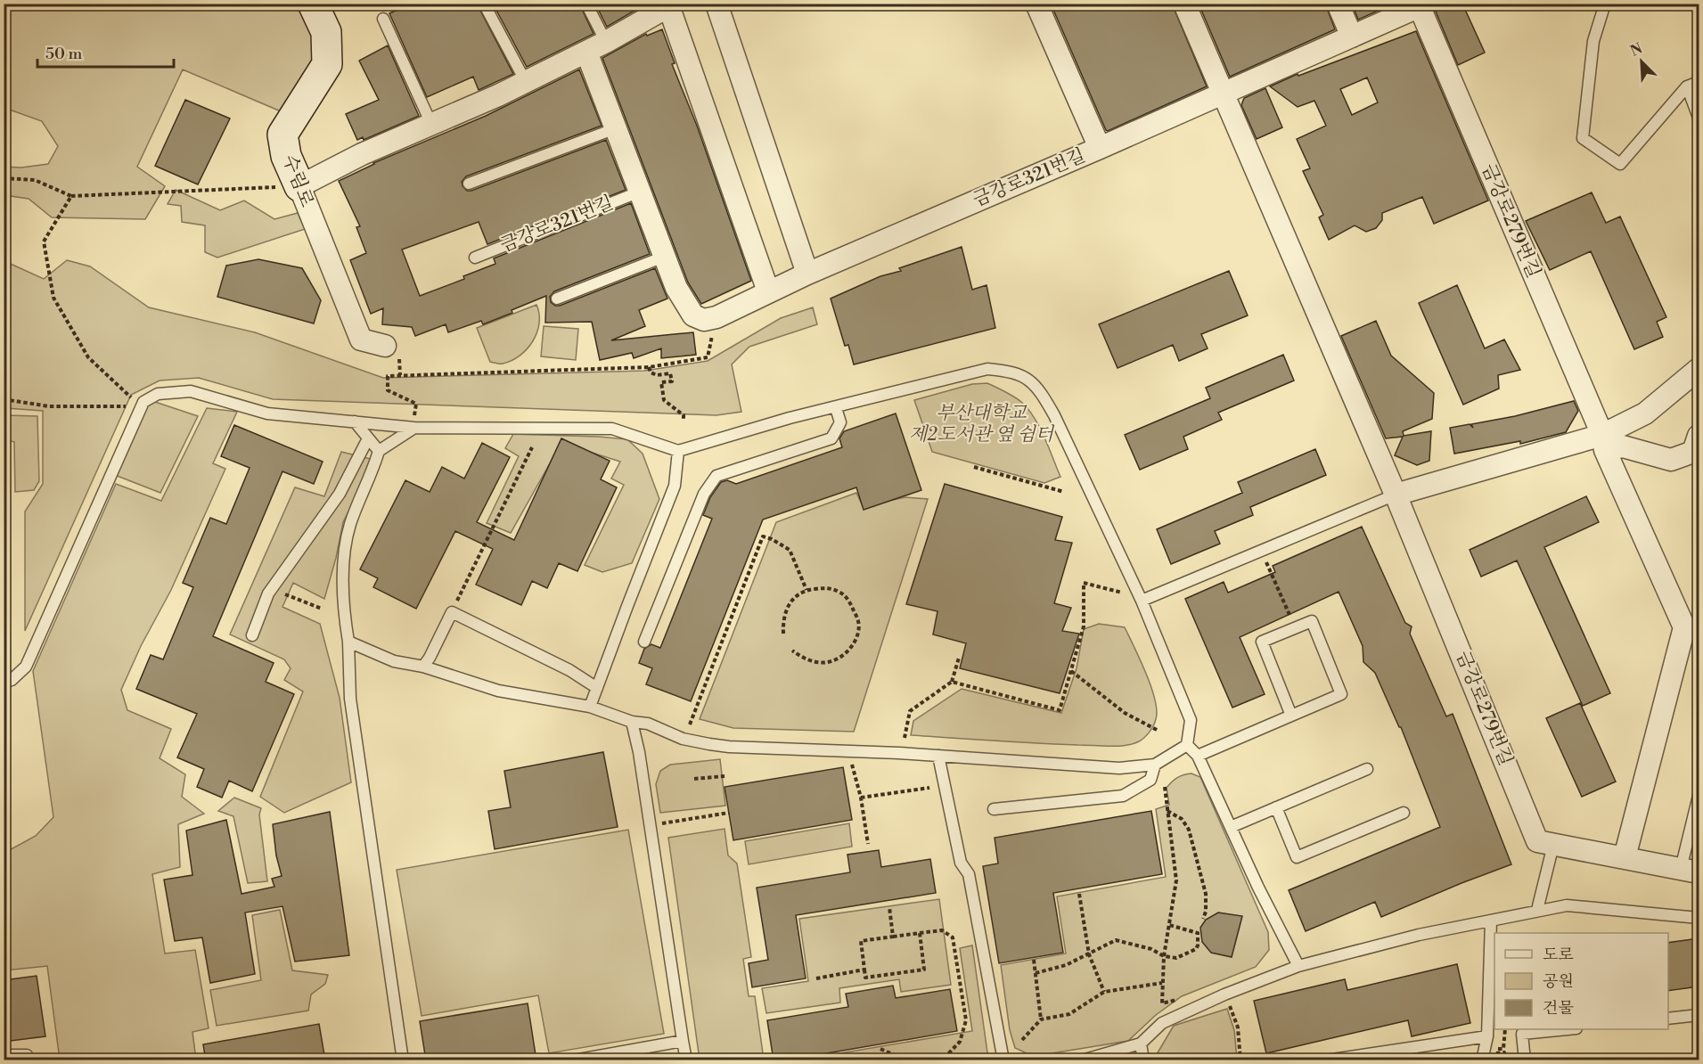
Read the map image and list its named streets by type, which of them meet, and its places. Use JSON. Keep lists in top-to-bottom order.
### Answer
{
  "streets": {
    "main road": ["수림로"],
    "street": ["금강로321번길", "금강로279번길"]
  },
  "crossings": [
    ["금강로321번길", "금강로279번길"]
  ],
  "parks": ["부산대학교 제2도서관 옆 쉼터"],
  "legend": ["도로", "공원", "건물"],
  "scale_bar": "50 m",
  "north": "top left"
}
